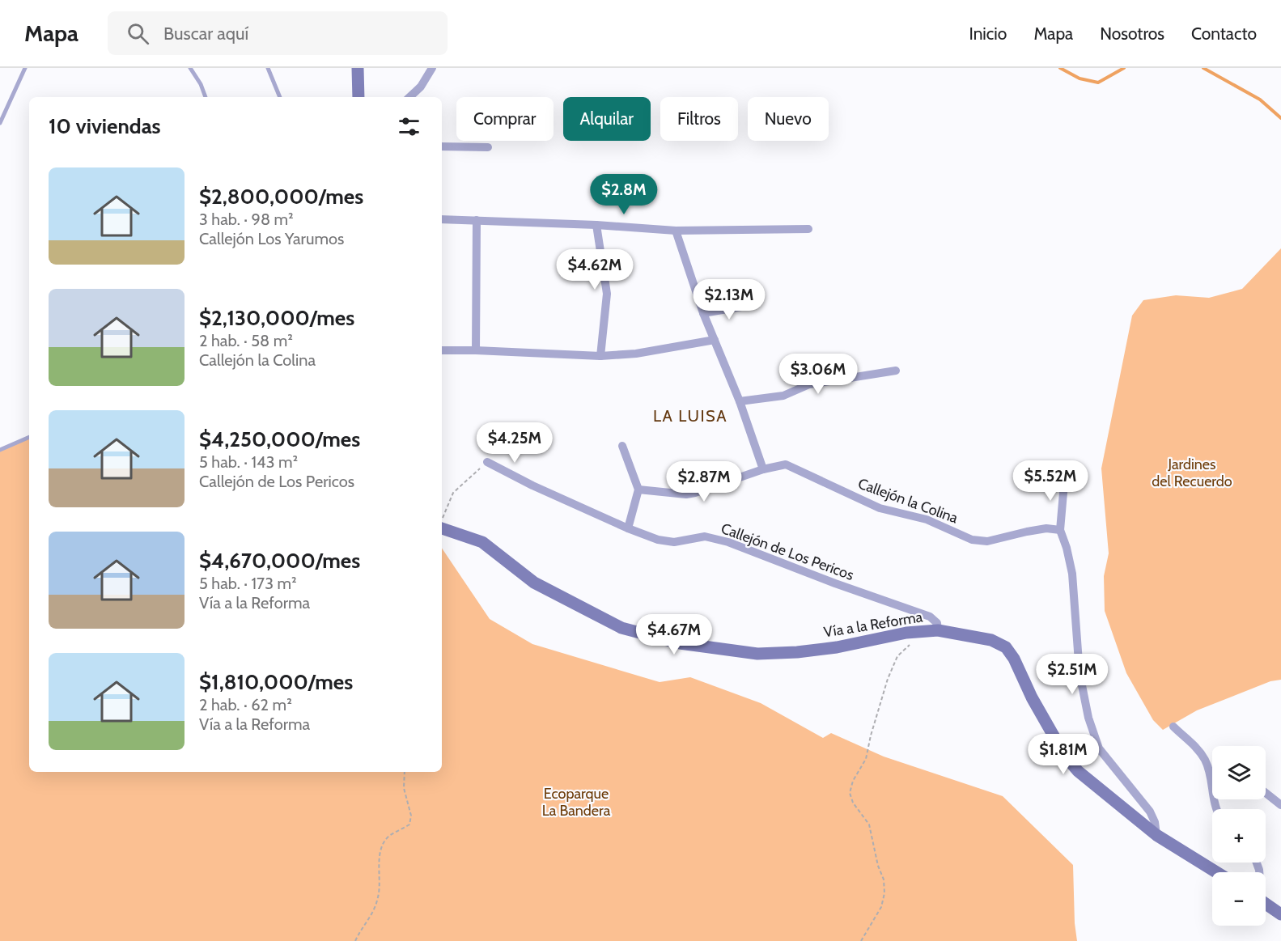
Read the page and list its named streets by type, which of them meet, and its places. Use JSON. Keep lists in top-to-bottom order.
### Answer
{
  "streets": {
    "street": ["Callejón la Colina", "Callejón de Los Pericos", "Vía a la Reforma"]
  },
  "crossings": [
    ["Callejón de Los Pericos", "Vía a la Reforma"]
  ],
  "districts": ["LA LUISA"],
  "parks": ["Jardines del Recuerdo", "Ecoparque La Bandera"],
  "page": {
    "header": "Mapa",
    "search": "Buscar aquí",
    "nav": [
      "Inicio",
      "Mapa",
      "Nosotros",
      "Contacto"
    ],
    "chip": [
      "Comprar",
      "Alquilar",
      "Filtros",
      "Nuevo"
    ],
    "heading": "10 viviendas",
    "list": [
      {
        "name": "$2,800,000/mes",
        "note": "3 hab. · 98 m² · Callejón Los Yarumos"
      },
      {
        "name": "$2,130,000/mes",
        "note": "2 hab. · 58 m² · Callejón la Colina"
      },
      {
        "name": "$4,250,000/mes",
        "note": "5 hab. · 143 m² · Callejón de Los Pericos"
      },
      {
        "name": "$4,670,000/mes",
        "note": "5 hab. · 173 m² · Vía a la Reforma"
      },
      {
        "name": "$1,810,000/mes",
        "note": "2 hab. · 62 m² · Vía a la Reforma"
      }
    ],
    "price": [
      "$2.8M",
      "$4.62M",
      "$2.13M",
      "$3.06M",
      "$4.25M",
      "$5.52M",
      "$2.87M",
      "$4.67M",
      "$2.51M",
      "$1.81M"
    ],
    "map_buttons": ["+", "−"]
  }
}
